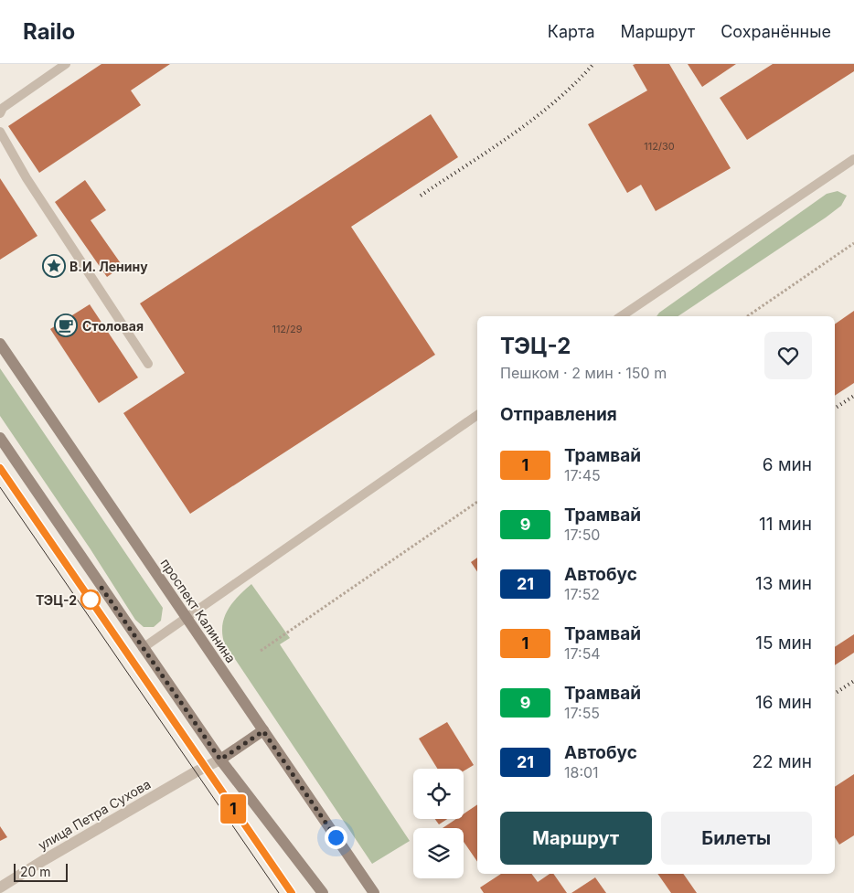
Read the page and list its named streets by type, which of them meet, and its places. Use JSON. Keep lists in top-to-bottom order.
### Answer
{
  "streets": {
    "main road": ["проспект Калинина"],
    "street": ["улица Петра Сухова"]
  },
  "places": {
    "place": ["В.И. Ленину"],
    "cafe": ["Столовая"],
    "other": ["ТЭЦ-2"]
  },
  "lines": ["tram line 1"],
  "house_numbers": ["112/30", "112/29"],
  "scale_bar": "20 m",
  "page": {
    "header": "Railo",
    "nav": ["Карта", "Маршрут", "Сохранённые"],
    "on_map": "1",
    "heading": [
      ["ТЭЦ-2", "Пешком · 2 мин · 150 m"],
      "Отправления"
    ],
    "list": [
      {
        "mark": "1",
        "name": "Трамвай",
        "note": "17:45",
        "value": "6 мин"
      },
      {
        "mark": "9",
        "name": "Трамвай",
        "note": "17:50",
        "value": "11 мин"
      },
      {
        "mark": "21",
        "name": "Автобус",
        "note": "17:52",
        "value": "13 мин"
      },
      {
        "mark": "1",
        "name": "Трамвай",
        "note": "17:54",
        "value": "15 мин"
      },
      {
        "mark": "9",
        "name": "Трамвай",
        "note": "17:55",
        "value": "16 мин"
      },
      {
        "mark": "21",
        "name": "Автобус",
        "note": "18:01",
        "value": "22 мин"
      }
    ],
    "buttons": ["Маршрут", "Билеты"],
    "scale": "20 m"
  }
}
